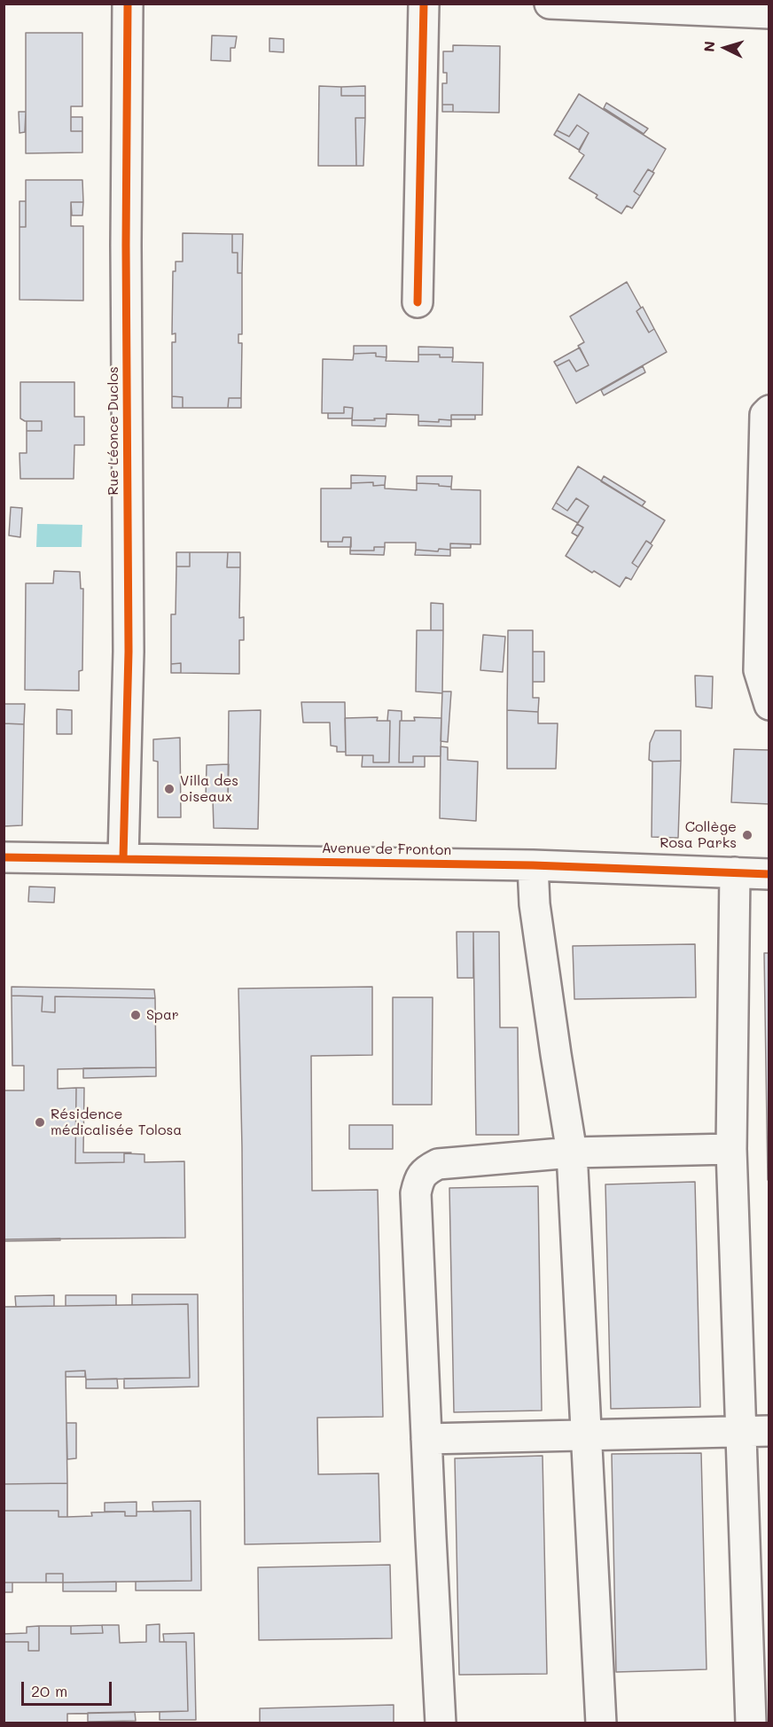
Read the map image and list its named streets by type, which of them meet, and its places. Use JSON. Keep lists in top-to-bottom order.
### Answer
{
  "streets": {
    "street": ["Rue Léonce Duclos", "Avenue de Fronton"]
  },
  "crossings": [
    ["Rue Léonce Duclos", "Avenue de Fronton"]
  ],
  "places": [
    "Villa des oiseaux",
    "Collège Rosa Parks",
    "Spar",
    "Résidence médicalisée Tolosa"
  ],
  "scale_bar": "20 m",
  "north": "left"
}
